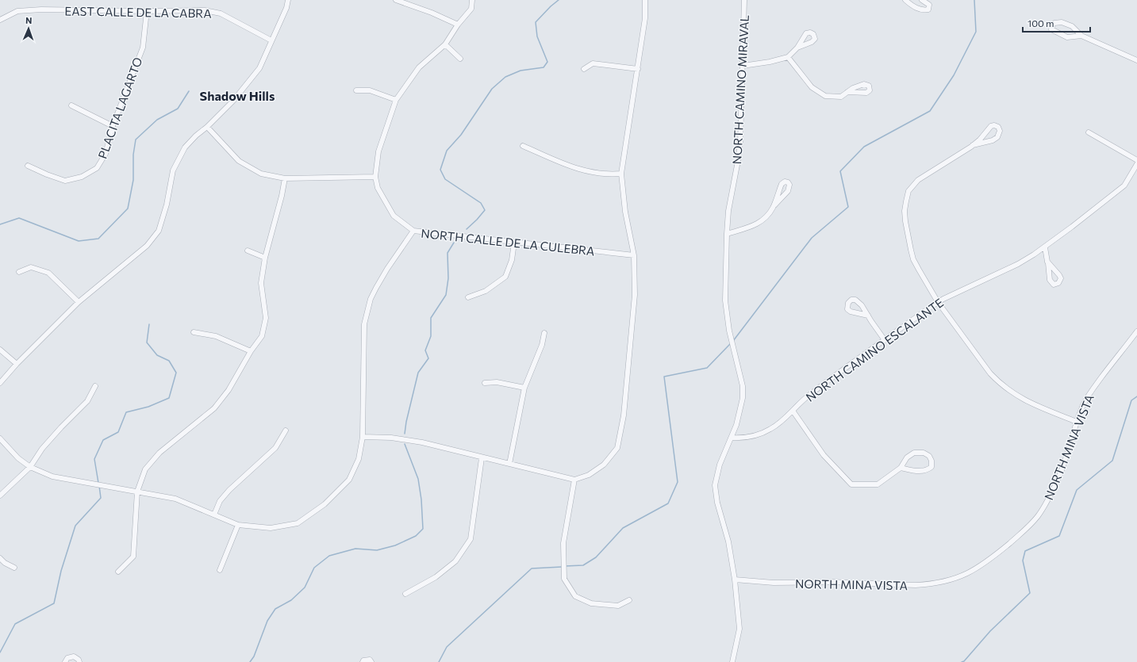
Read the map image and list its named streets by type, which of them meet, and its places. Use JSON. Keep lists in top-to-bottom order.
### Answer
{
  "streets": {
    "street": [
      "EAST CALLE DE LA CABRA",
      "NORTH CAMINO MIRAVAL",
      "PLACITA LAGARTO",
      "NORTH CALLE DE LA CULEBRA",
      "NORTH CAMINO ESCALANTE",
      "NORTH MINA VISTA"
    ]
  },
  "crossings": [
    ["EAST CALLE DE LA CABRA", "PLACITA LAGARTO"],
    ["NORTH CAMINO MIRAVAL", "NORTH CAMINO ESCALANTE"],
    ["NORTH CAMINO MIRAVAL", "NORTH MINA VISTA"]
  ],
  "districts": ["Shadow Hills"],
  "scale_bar": "100 m",
  "north": "top"
}
